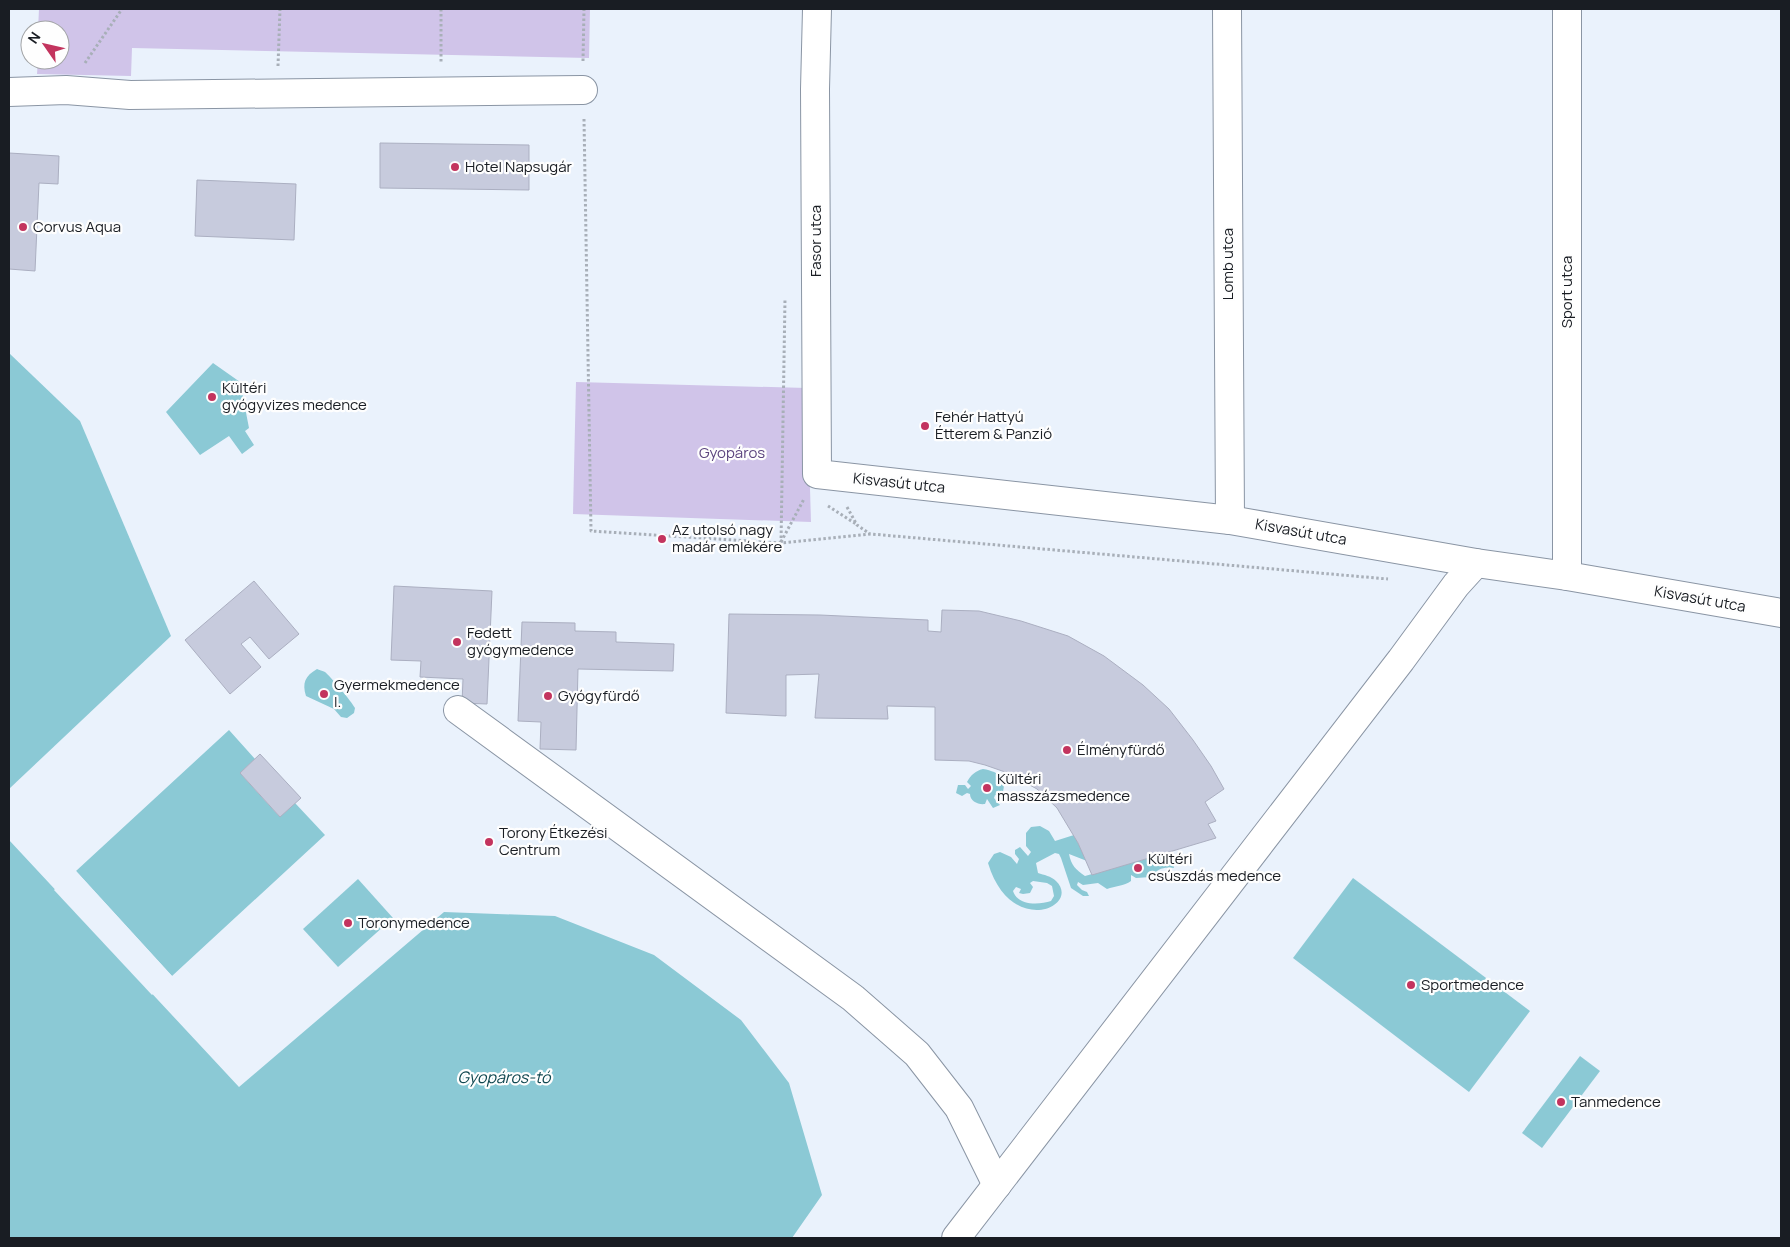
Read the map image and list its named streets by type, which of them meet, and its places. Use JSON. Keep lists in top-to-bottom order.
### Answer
{
  "streets": {
    "street": [
      "Fasor utca",
      "Lomb utca",
      "Sport utca",
      "Kisvasút utca"
    ]
  },
  "crossings": [
    ["Fasor utca", "Kisvasút utca"],
    ["Lomb utca", "Kisvasút utca"],
    ["Sport utca", "Kisvasút utca"]
  ],
  "water": ["Gyopáros-tó"],
  "parks": ["Gyopáros"],
  "places": [
    "Hotel Napsugár",
    "Corvus Aqua",
    "Kültéri gyógyvizes medence",
    "Fehér Hattyú Étterem & Panzió",
    "Az utolsó nagy madár emlékére",
    "Fedett gyógymedence",
    "Gyermekmedence I.",
    "Gyógyfürdő",
    "Élményfürdő",
    "Kültéri masszázsmedence",
    "Torony Étkezési Centrum",
    "Kültéri csúszdás medence",
    "Toronymedence",
    "Sportmedence",
    "Tanmedence"
  ],
  "north": "top left"
}
